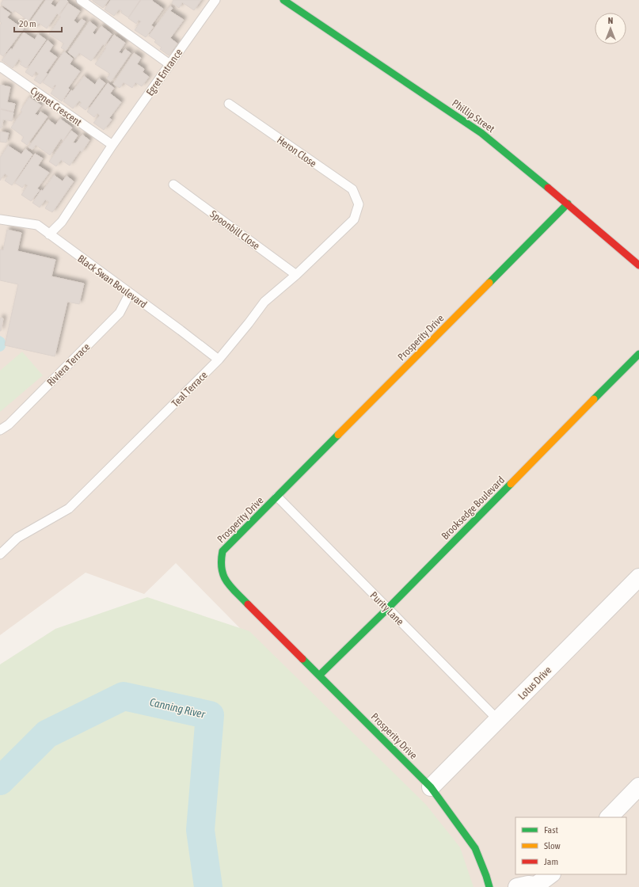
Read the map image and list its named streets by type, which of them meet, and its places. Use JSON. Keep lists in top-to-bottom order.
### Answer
{
  "streets": {
    "street": [
      "Phillip Street",
      "Prosperity Drive",
      "Brooksedge Boulevard",
      "Lotus Drive"
    ],
    "lane": [
      "Egret Entrance",
      "Cygnet Crescent",
      "Heron Close",
      "Spoonbill Close",
      "Black Swan Boulevard",
      "Riviera Terrace",
      "Teal Terrace",
      "Purity Lane"
    ]
  },
  "crossings": [
    ["Egret Entrance", "Cygnet Crescent"],
    ["Egret Entrance", "Black Swan Boulevard"],
    ["Phillip Street", "Prosperity Drive"],
    ["Heron Close", "Teal Terrace"],
    ["Spoonbill Close", "Teal Terrace"],
    ["Black Swan Boulevard", "Riviera Terrace"],
    ["Black Swan Boulevard", "Teal Terrace"],
    ["Prosperity Drive", "Brooksedge Boulevard"],
    ["Prosperity Drive", "Purity Lane"],
    ["Prosperity Drive", "Lotus Drive"],
    ["Brooksedge Boulevard", "Purity Lane"],
    ["Purity Lane", "Lotus Drive"]
  ],
  "water": ["Canning River"],
  "legend": ["Fast", "Slow", "Jam"],
  "scale_bar": "20 m",
  "north": "top"
}
